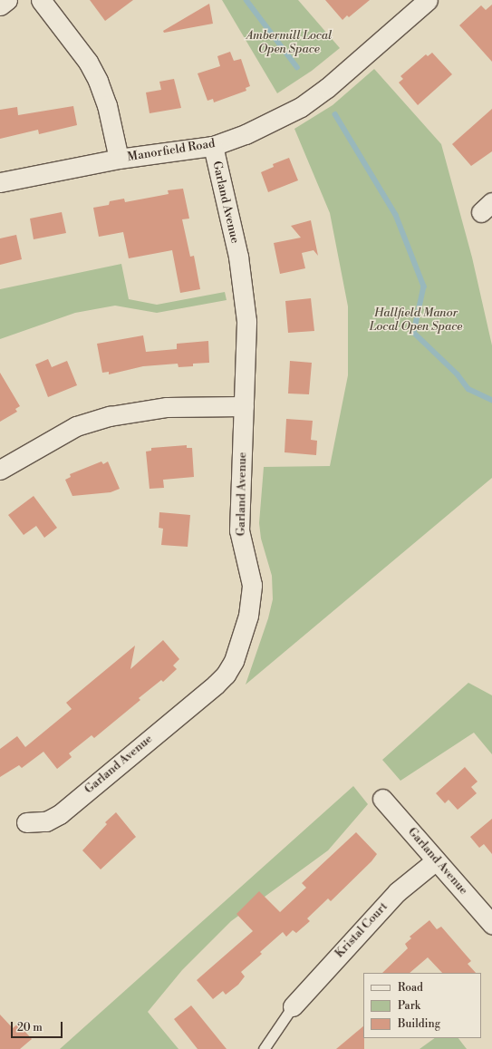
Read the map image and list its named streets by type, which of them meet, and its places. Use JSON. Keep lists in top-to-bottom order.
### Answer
{
  "streets": {
    "street": ["Manorfield Road", "Garland Avenue", "Kristal Court"]
  },
  "crossings": [
    ["Manorfield Road", "Garland Avenue"],
    ["Garland Avenue", "Kristal Court"]
  ],
  "parks": ["Ambermill Local Open Space", "Hallfield Manor Local Open Space"],
  "legend": ["Road", "Park", "Building"],
  "scale_bar": "20 m"
}
